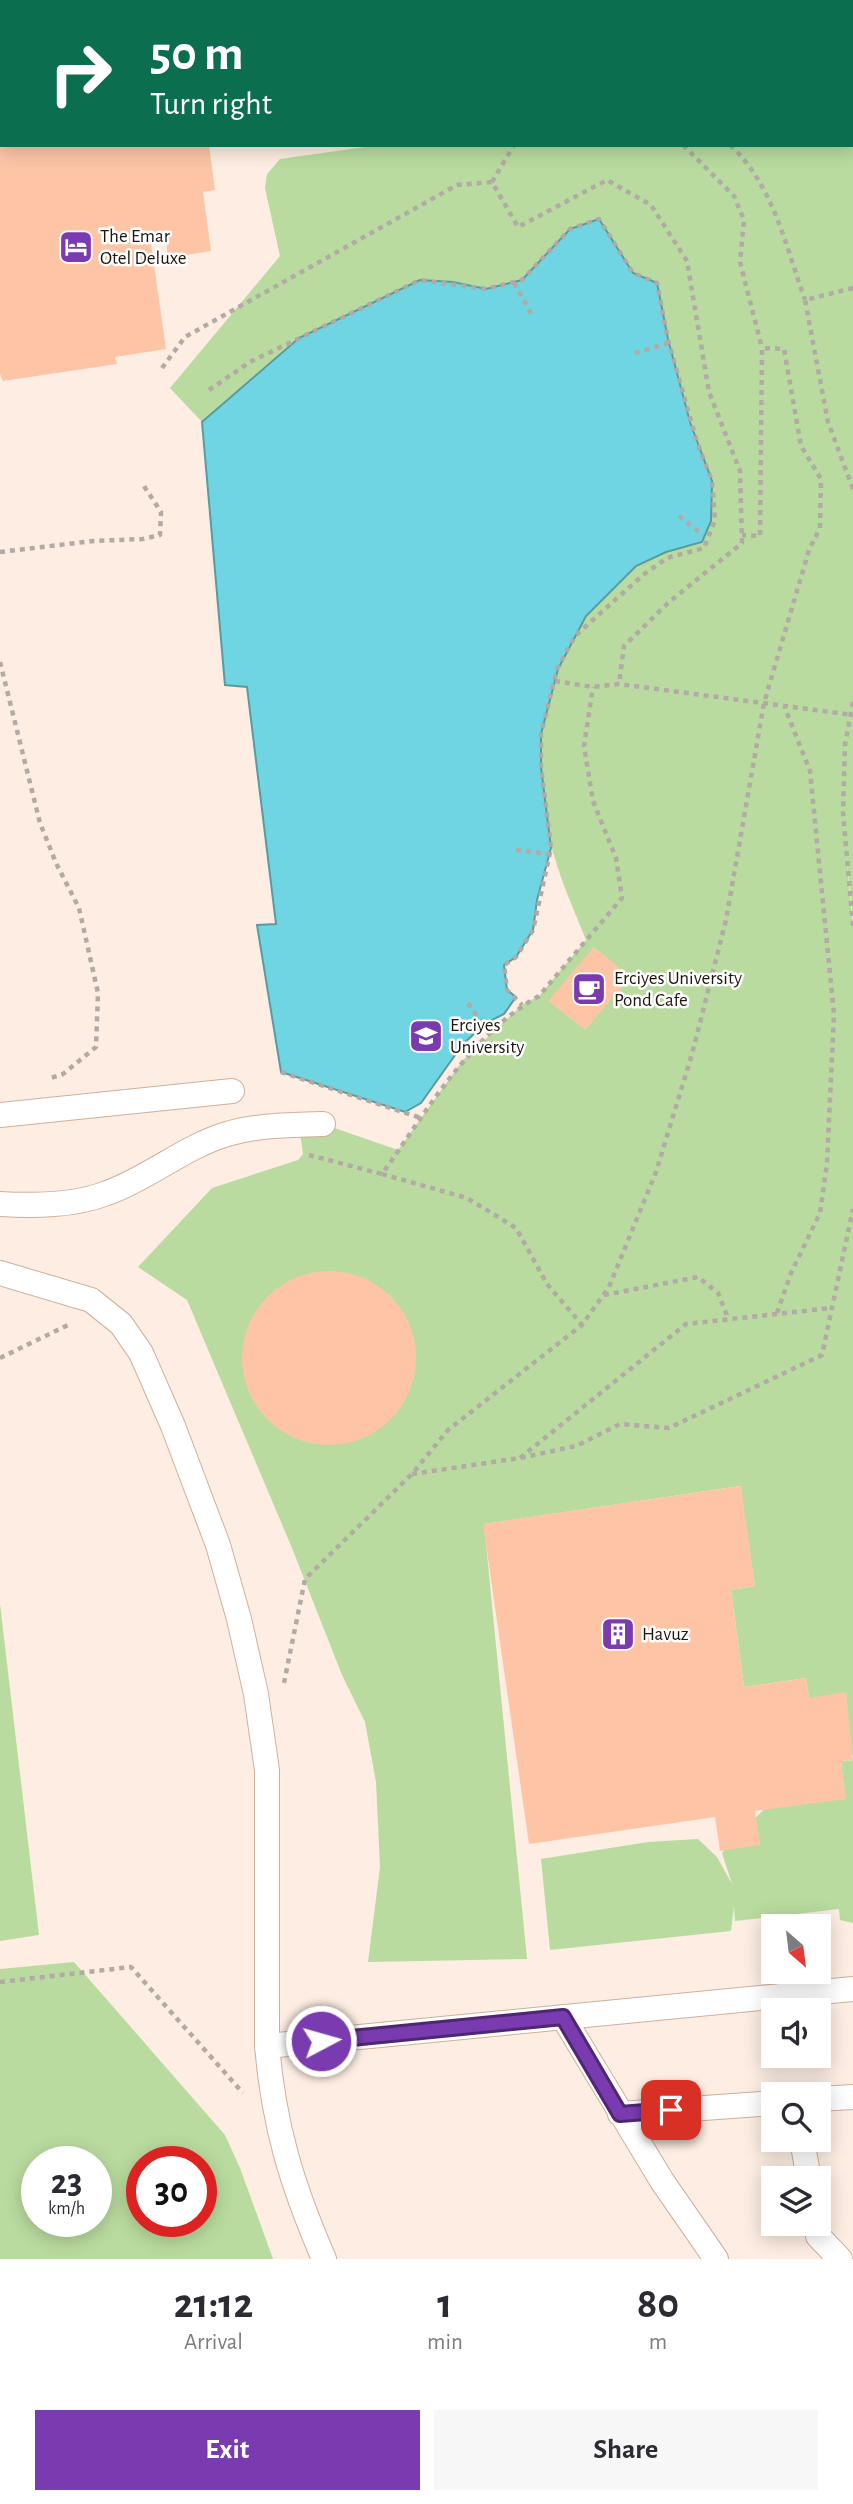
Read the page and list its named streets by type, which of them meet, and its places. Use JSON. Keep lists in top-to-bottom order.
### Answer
{
  "places": {
    "hotel": ["The Emar Otel Deluxe"],
    "cafe": ["Erciyes University Pond Cafe"],
    "school or university": ["Erciyes University"],
    "building": ["Havuz"]
  },
  "north": "bottom right",
  "page": {
    "turn": ["50 m", "Turn right"],
    "speed": "23 km/h",
    "limit": "30",
    "eta": [
      "21:12",
      "Arrival",
      "1",
      "min",
      "80",
      "m"
    ],
    "buttons": ["Exit", "Share"]
  }
}
